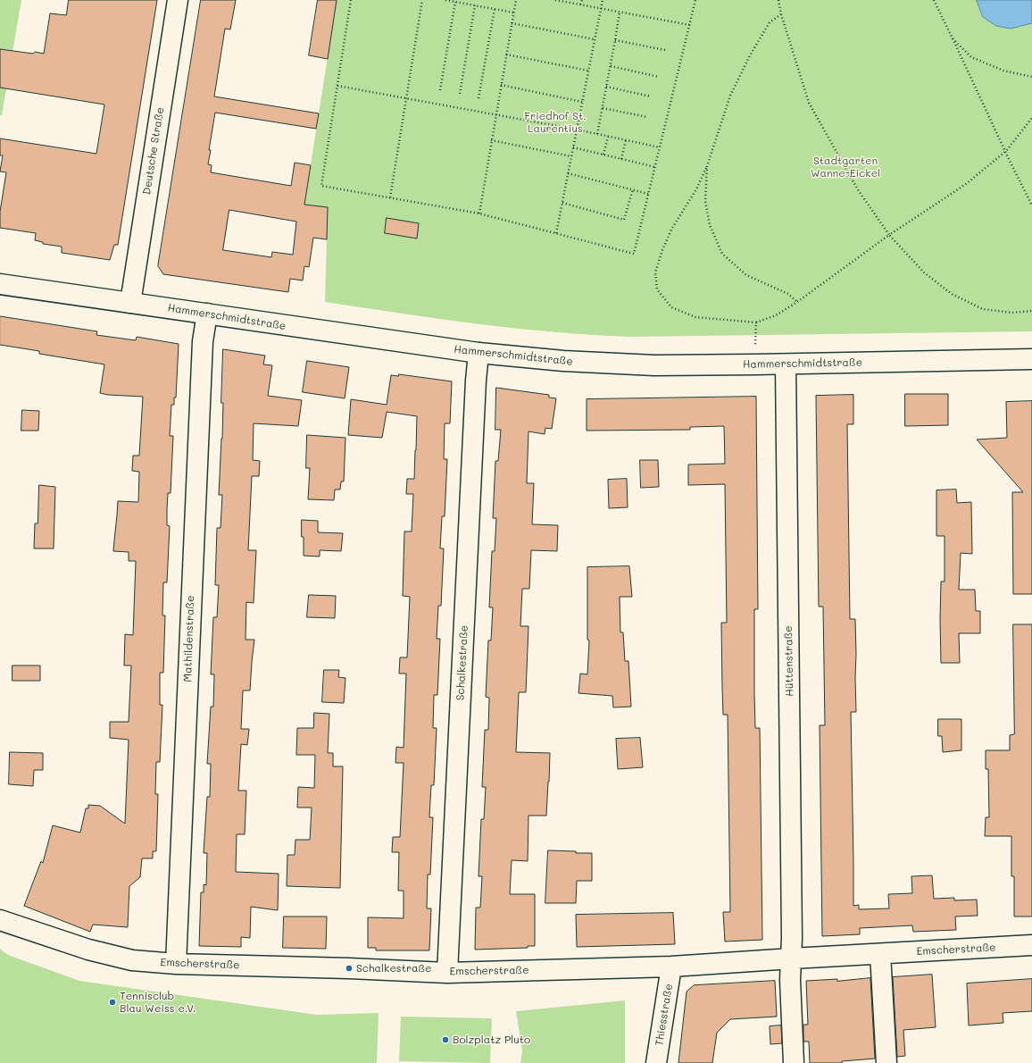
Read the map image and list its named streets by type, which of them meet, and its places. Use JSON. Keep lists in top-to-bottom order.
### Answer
{
  "streets": {
    "street": [
      "Deutsche Straße",
      "Hammerschmidtstraße",
      "Mathildenstraße",
      "Hüttenstraße",
      "Schalkestraße",
      "Emscherstraße",
      "Thiesstraße"
    ]
  },
  "crossings": [
    ["Deutsche Straße", "Hammerschmidtstraße"],
    ["Hammerschmidtstraße", "Mathildenstraße"],
    ["Hammerschmidtstraße", "Hüttenstraße"],
    ["Hammerschmidtstraße", "Schalkestraße"],
    ["Mathildenstraße", "Emscherstraße"],
    ["Hüttenstraße", "Emscherstraße"],
    ["Schalkestraße", "Emscherstraße"],
    ["Emscherstraße", "Thiesstraße"]
  ],
  "parks": ["Friedhof St. Laurentius", "Stadtgarten Wanne-Eickel"],
  "places": ["Schalkestraße", "Tennisclub Blau Weiss e.V.", "Bolzplatz Pluto"]
}
